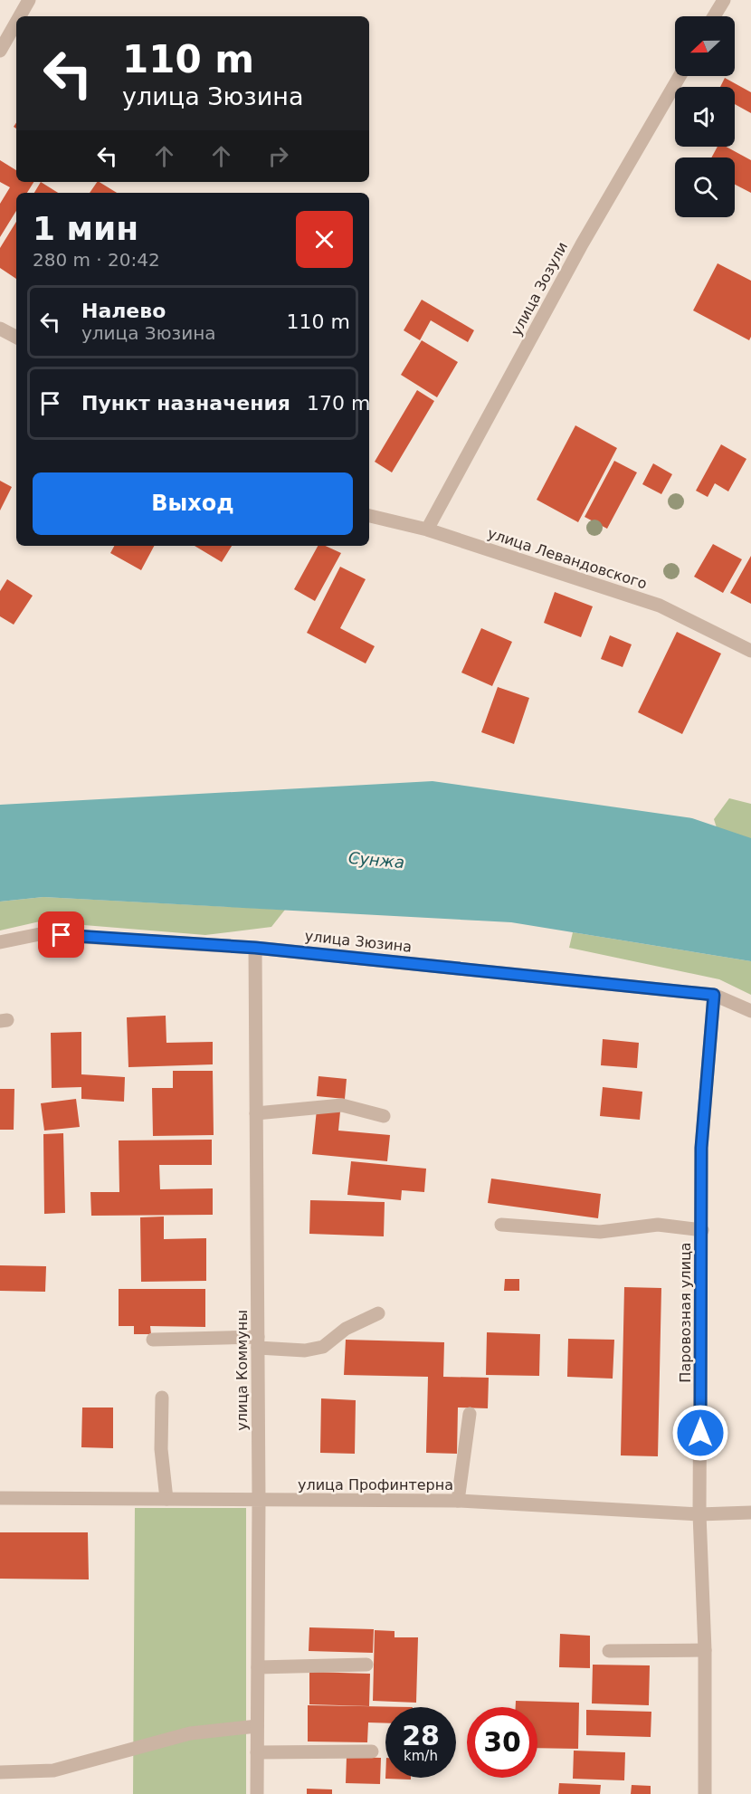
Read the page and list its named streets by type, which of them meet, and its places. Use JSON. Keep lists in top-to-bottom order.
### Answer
{
  "streets": {
    "street": [
      "улица Зозули",
      "улица Левандовского",
      "улица Зюзина",
      "Паровозная улица",
      "улица Коммуны",
      "улица Профинтерна"
    ]
  },
  "crossings": [
    ["улица Зозули", "улица Левандовского"],
    ["улица Зюзина", "Паровозная улица"],
    ["улица Зюзина", "улица Коммуны"],
    ["Паровозная улица", "улица Профинтерна"],
    ["улица Коммуны", "улица Профинтерна"]
  ],
  "water": ["Сунжа"],
  "north": "left",
  "page": {
    "turn": ["110 m", "улица Зюзина"],
    "heading": ["1 мин", "280 m · 20:42"],
    "list": [
      {
        "name": "Налево",
        "note": "улица Зюзина",
        "value": "110 m"
      },
      {
        "name": "Пункт назначения",
        "value": "170 m"
      }
    ],
    "buttons": "Выход",
    "speed": "28 km/h",
    "limit": "30"
  }
}
